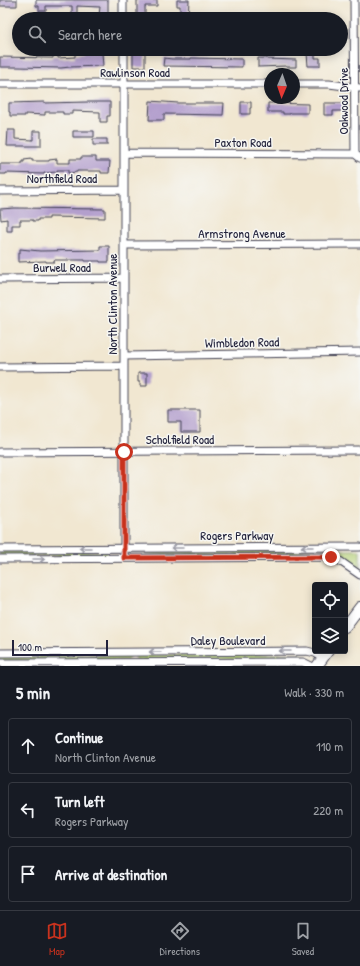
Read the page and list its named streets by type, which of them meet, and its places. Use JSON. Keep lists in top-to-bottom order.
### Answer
{
  "streets": {
    "street": [
      "Rawlinson Road",
      "Oakwood Drive",
      "Paxton Road",
      "Northfield Road",
      "Armstrong Avenue",
      "Burwell Road",
      "North Clinton Avenue",
      "Wimbledon Road",
      "Scholfield Road",
      "Rogers Parkway",
      "Daley Boulevard"
    ]
  },
  "crossings": [
    ["Rawlinson Road", "North Clinton Avenue"],
    ["Oakwood Drive", "Paxton Road"],
    ["Paxton Road", "North Clinton Avenue"],
    ["Northfield Road", "North Clinton Avenue"],
    ["Armstrong Avenue", "North Clinton Avenue"],
    ["Burwell Road", "North Clinton Avenue"],
    ["North Clinton Avenue", "Wimbledon Road"],
    ["North Clinton Avenue", "Scholfield Road"],
    ["North Clinton Avenue", "Rogers Parkway"]
  ],
  "scale_bar": "100 m",
  "north": "bottom",
  "page": {
    "search": "Search here",
    "scale": "100 m",
    "heading": ["5 min", "Walk · 330 m"],
    "list": [
      ["Continue", "North Clinton Avenue", "110 m"],
      ["Turn left", "Rogers Parkway", "220 m"],
      "Arrive at destination"
    ],
    "nav": ["Map", "Directions", "Saved"]
  }
}
